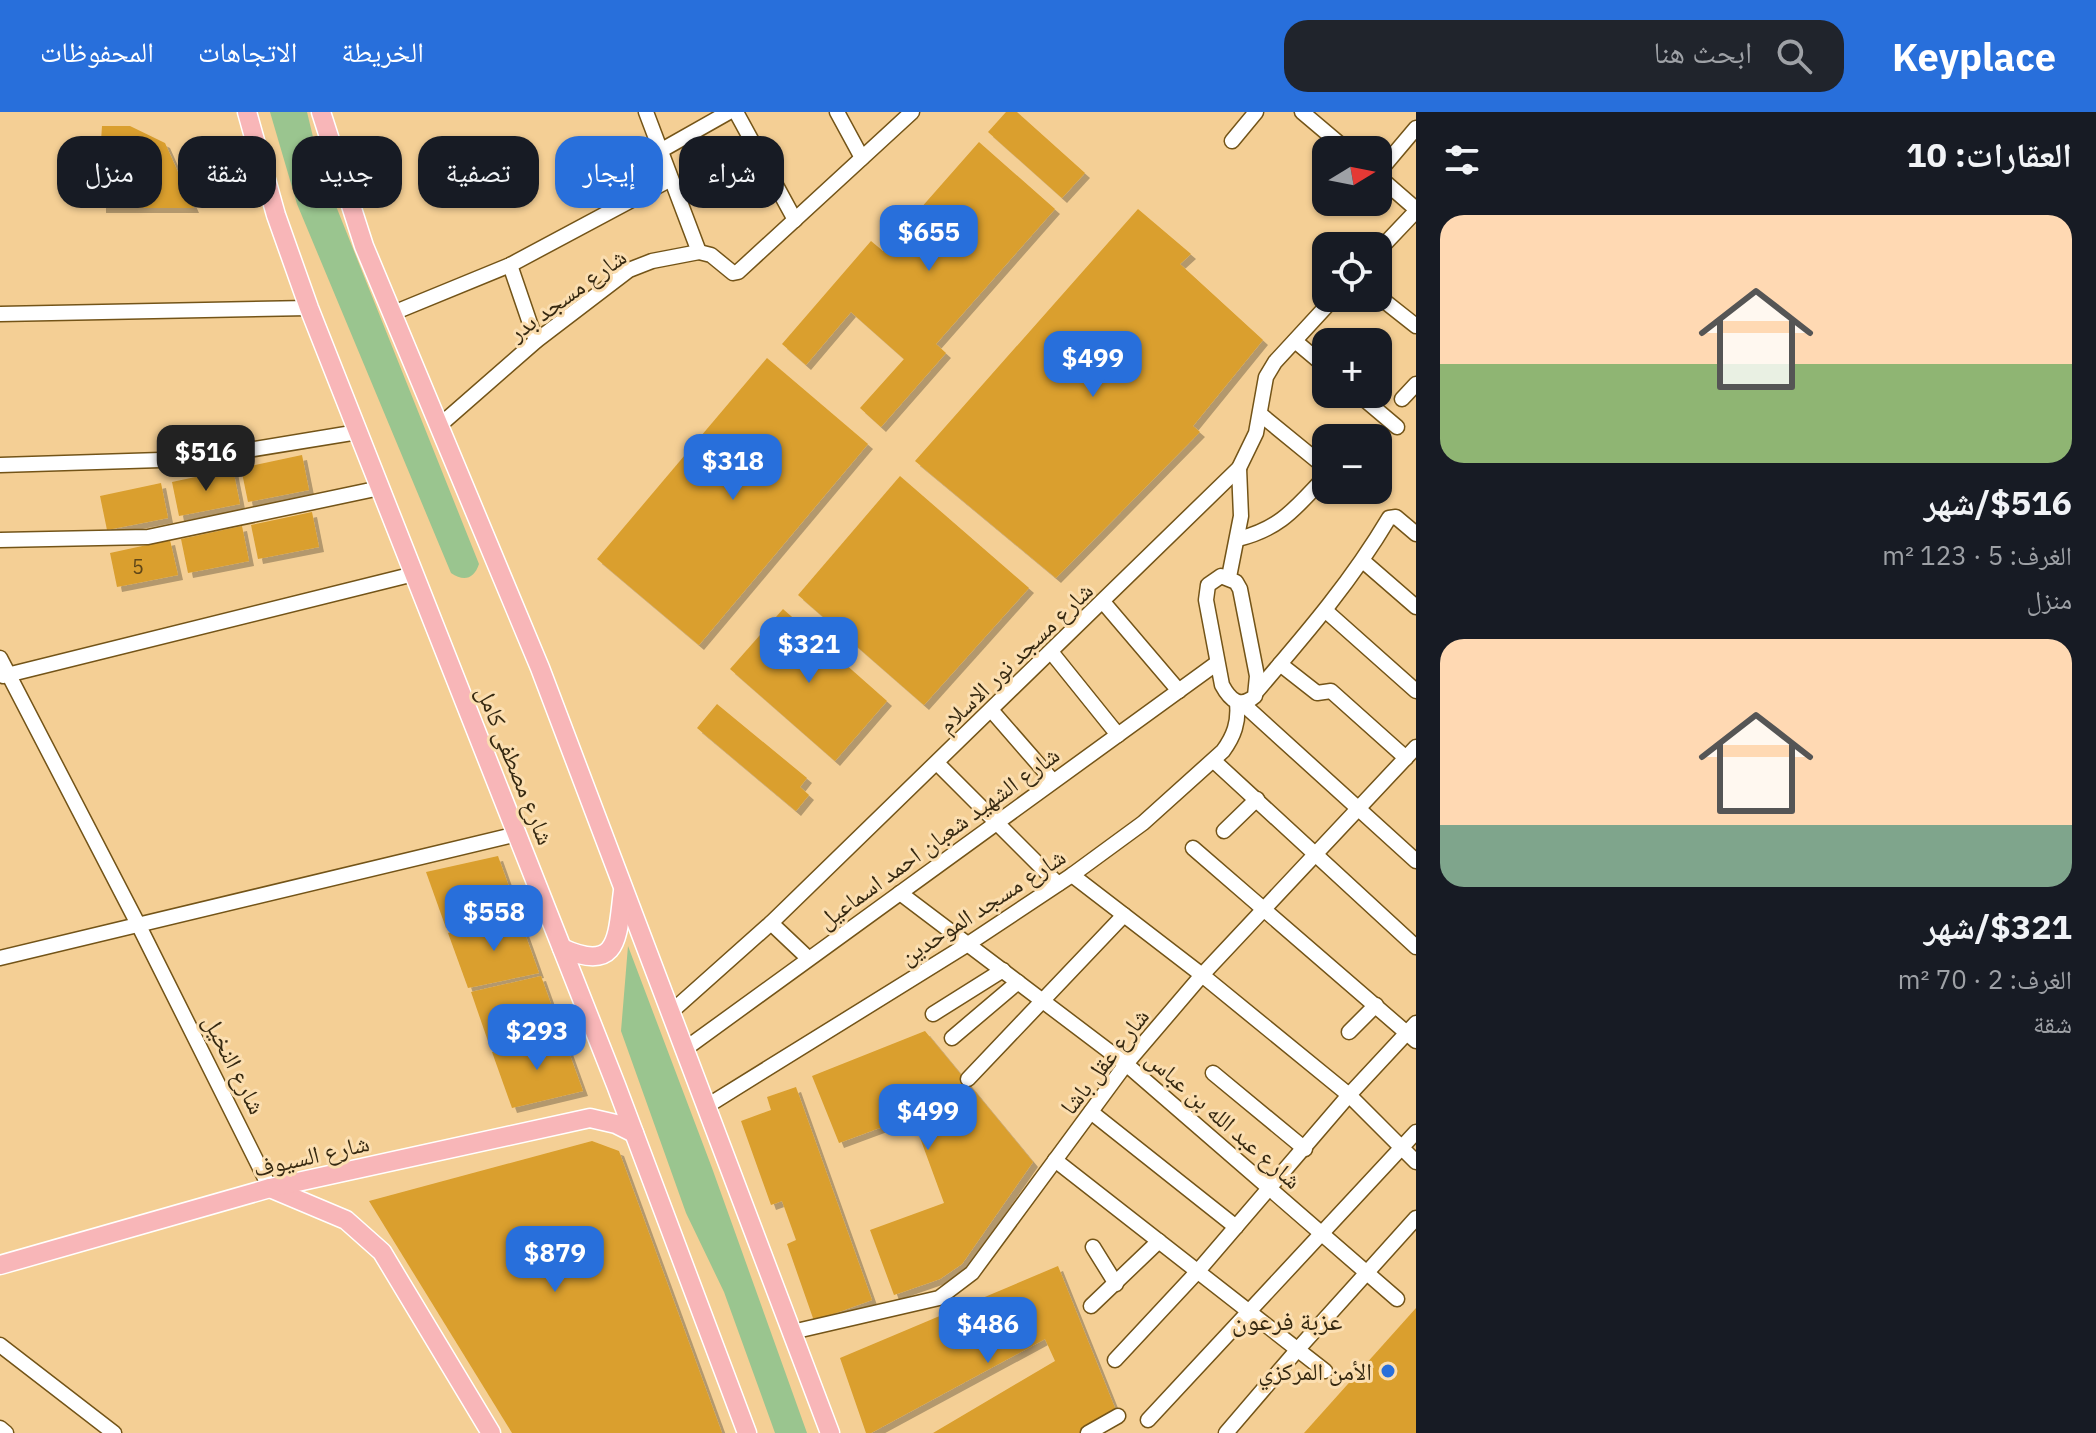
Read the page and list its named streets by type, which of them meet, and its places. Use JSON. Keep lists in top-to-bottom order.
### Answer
{
  "streets": {
    "main road": ["شارع مصطفى كامل", "شارع السيوف"],
    "street": [
      "شارع مسجد بدر",
      "شارع مسجد نور الاسلام",
      "شارع الشهيد شعبان احمد اسماعيل",
      "شارع مسجد الموحدين",
      "شارع عقل باشا",
      "شارع النخيل",
      "شارع عبد الله بن عباس"
    ]
  },
  "crossings": [
    ["شارع مصطفى كامل", "شارع السيوف"],
    ["شارع الشهيد شعبان احمد اسماعيل", "شارع عبد الله بن عباس"],
    ["شارع مسجد الموحدين", "شارع عبد الله بن عباس"],
    ["شارع عقل باشا", "شارع عبد الله بن عباس"],
    ["شارع النخيل", "شارع السيوف"]
  ],
  "districts": ["عزبة فرعون"],
  "places": ["الأمن المركزي"],
  "house_numbers": ["5"],
  "north": "right",
  "page": {
    "header": "Keyplace",
    "search": "ابحث هنا",
    "nav": ["الخريطة", "الاتجاهات", "المحفوظات"],
    "heading": "العقارات: 10",
    "map_buttons": ["+", "−"],
    "chip": [
      "شراء",
      "إيجار",
      "تصفية",
      "جديد",
      "شقة",
      "منزل"
    ],
    "price": [
      "$655",
      "$499",
      "$516",
      "$318",
      "$321",
      "$558",
      "$293",
      "$499",
      "$879",
      "$486"
    ],
    "list": [
      {
        "name": "$516/شهر",
        "note": "الغرف: 5 · 123 m² · منزل"
      },
      {
        "name": "$321/شهر",
        "note": "الغرف: 2 · 70 m² · شقة"
      }
    ]
  }
}
